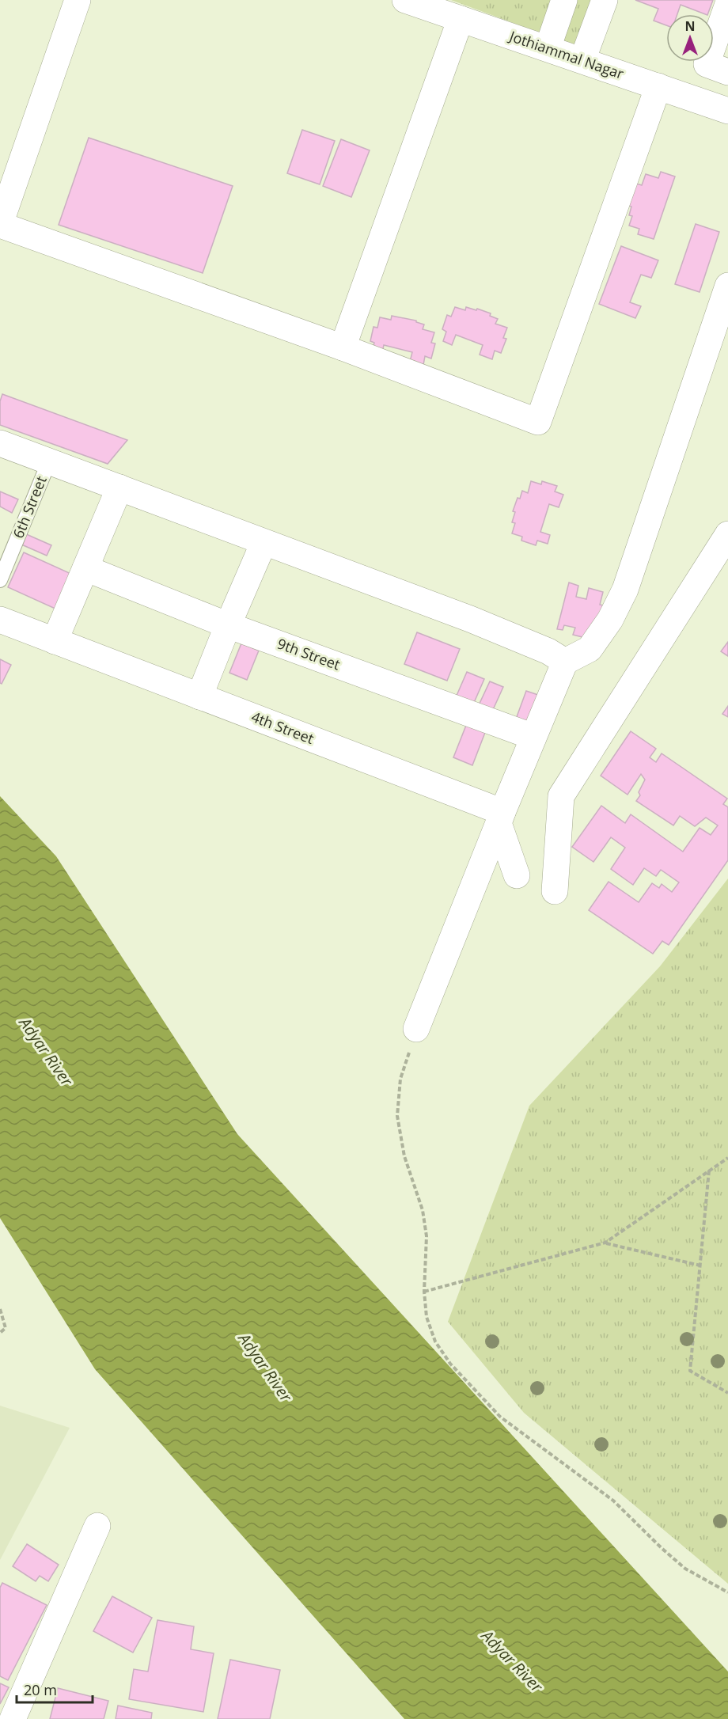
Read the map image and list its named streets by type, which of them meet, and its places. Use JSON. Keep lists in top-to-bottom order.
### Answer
{
  "streets": {
    "street": ["Jothiammal Nagar", "9th Street", "4th Street"],
    "lane": ["6th Street"]
  },
  "water": ["Adyar River"],
  "scale_bar": "20 m",
  "north": "top"
}
